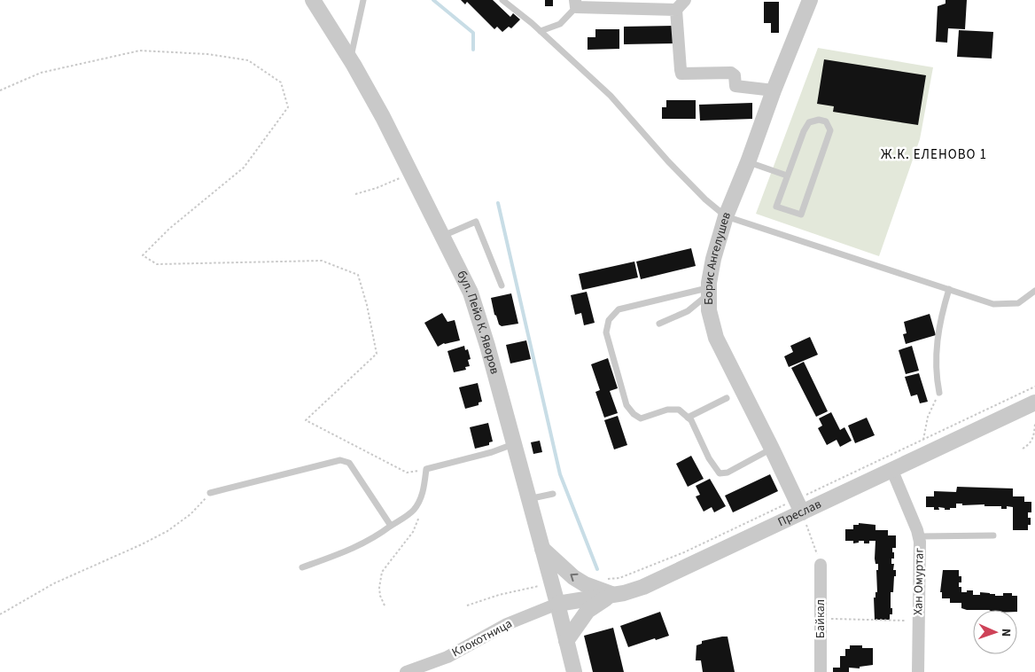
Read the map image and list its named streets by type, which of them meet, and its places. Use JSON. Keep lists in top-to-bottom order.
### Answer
{
  "streets": {
    "street": [
      "Борис Ангелушев",
      "бул. Пейо К. Яворов",
      "Преслав",
      "Хан Омуртаг",
      "Байкал",
      "Клокотница"
    ]
  },
  "crossings": [
    ["Борис Ангелушев", "Преслав"],
    ["бул. Пейо К. Яворов", "Преслав"],
    ["бул. Пейо К. Яворов", "Клокотница"],
    ["Преслав", "Хан Омуртаг"],
    ["Преслав", "Клокотница"]
  ],
  "districts": ["Ж.К. ЕЛЕНОВО 1"],
  "north": "right"
}
